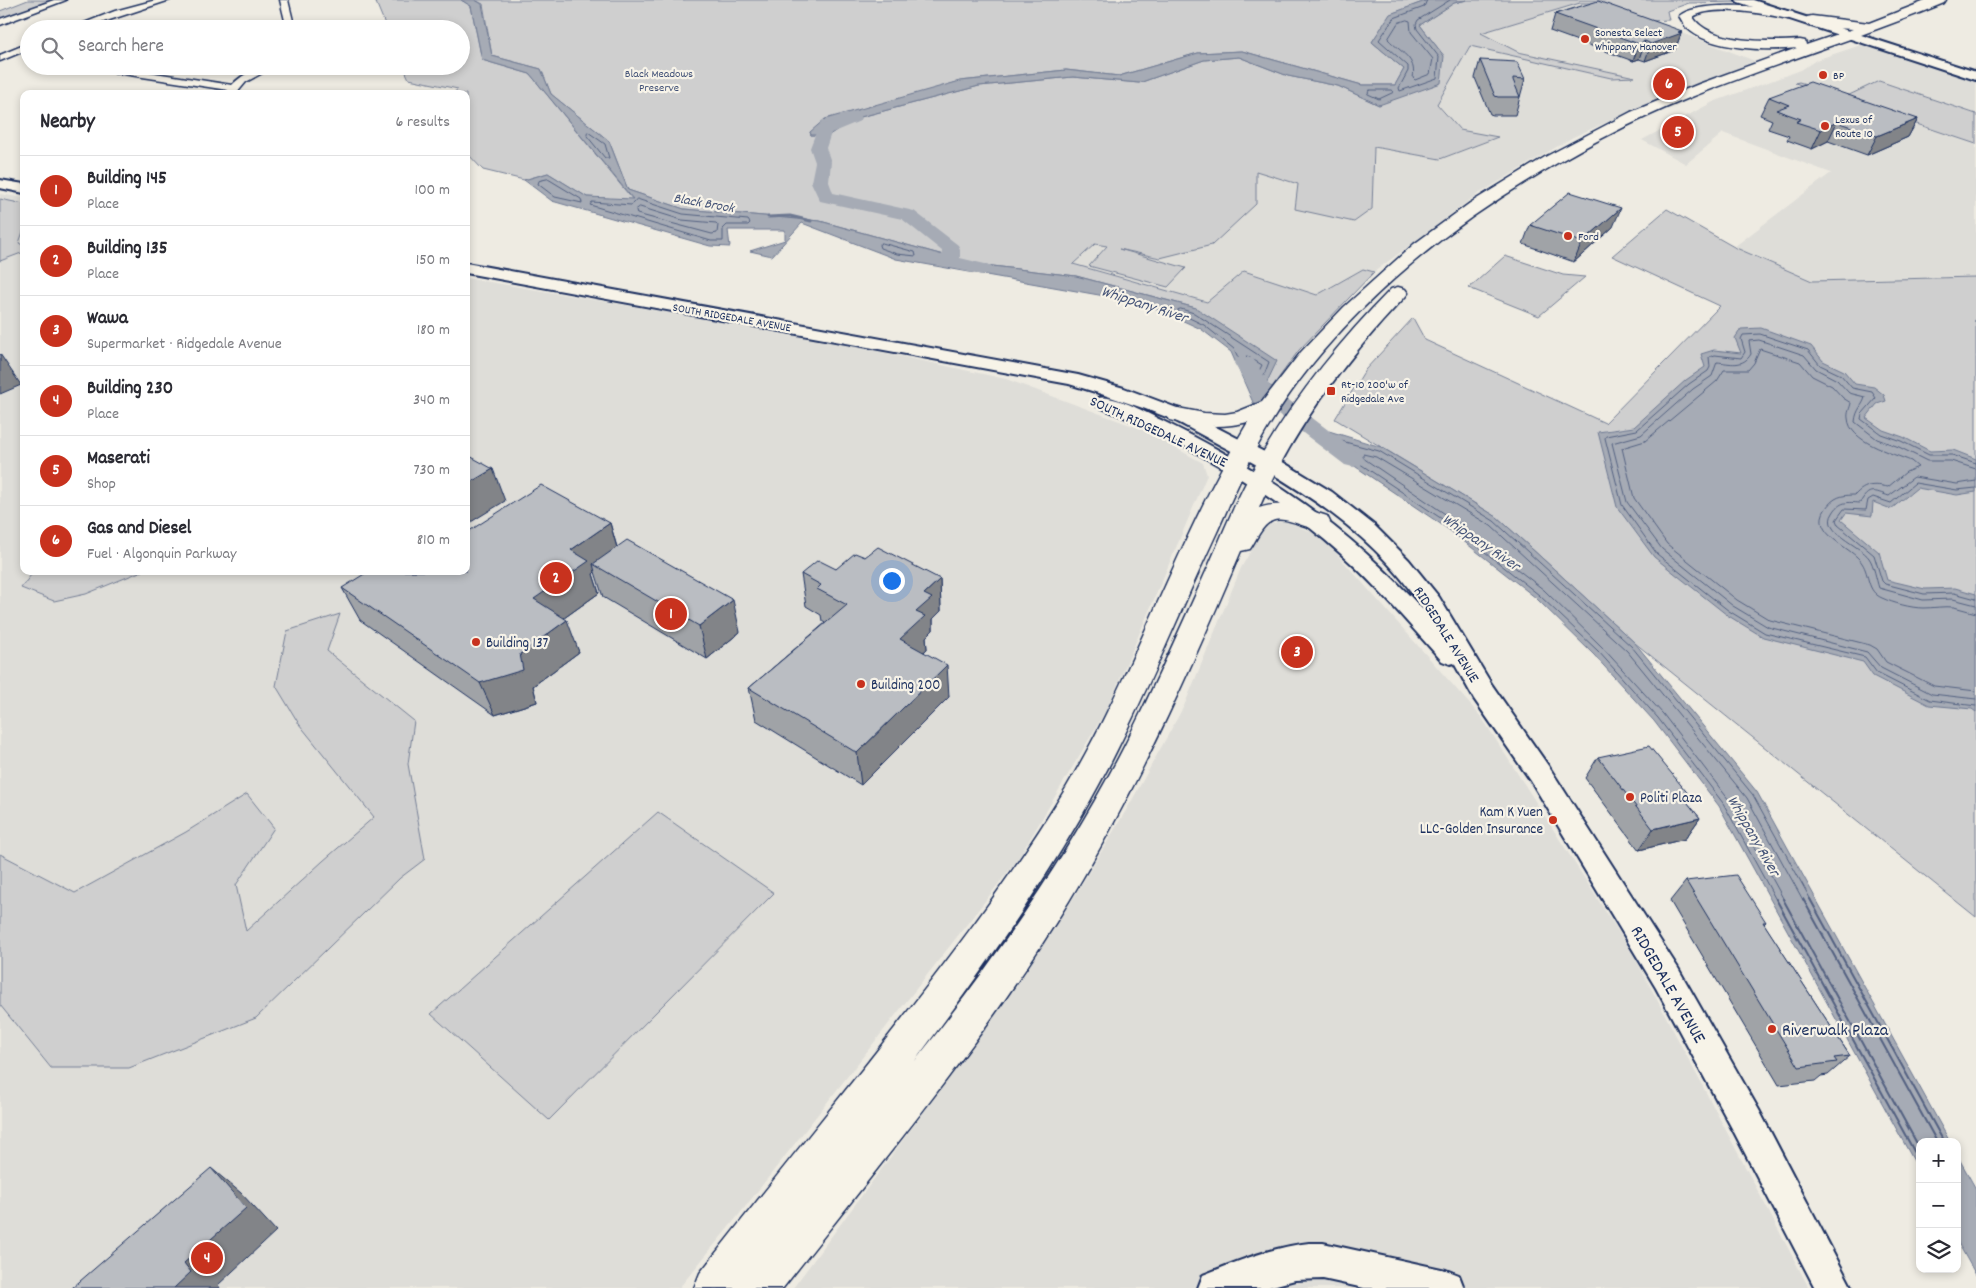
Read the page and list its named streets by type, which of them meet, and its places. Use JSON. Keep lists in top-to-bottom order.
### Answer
{
  "streets": {
    "main road": ["SOUTH RIDGEDALE AVENUE", "RIDGEDALE AVENUE"]
  },
  "crossings": [
    ["SOUTH RIDGEDALE AVENUE", "RIDGEDALE AVENUE"]
  ],
  "water": ["Black Brook", "Whippany River"],
  "parks": ["Black Meadows Preserve"],
  "places": {
    "other": [
      "Sonesta Select Whippany Hanover",
      "BP",
      "Lexus of Route 10",
      "Ford",
      "Building 137",
      "Building 200",
      "Politi Plaza",
      "Kam K Yuen LLC-Golden Insurance",
      "Riverwalk Plaza"
    ],
    "transit": ["Rt-10 200'w of Ridgedale Ave"]
  },
  "page": {
    "search": "Search here",
    "pins": [
      "6",
      "5",
      "2",
      "1",
      "3",
      "4"
    ],
    "heading": ["Nearby", "6 results"],
    "list": [
      {
        "mark": "1",
        "name": "Building 145",
        "note": "Place",
        "value": "100 m"
      },
      {
        "mark": "2",
        "name": "Building 135",
        "note": "Place",
        "value": "150 m"
      },
      {
        "mark": "3",
        "name": "Wawa",
        "note": "Supermarket · Ridgedale Avenue",
        "value": "180 m"
      },
      {
        "mark": "4",
        "name": "Building 230",
        "note": "Place",
        "value": "340 m"
      },
      {
        "mark": "5",
        "name": "Maserati",
        "note": "Shop",
        "value": "730 m"
      },
      {
        "mark": "6",
        "name": "Gas and Diesel",
        "note": "Fuel · Algonquin Parkway",
        "value": "810 m"
      }
    ],
    "map_buttons": ["+", "−"]
  }
}
